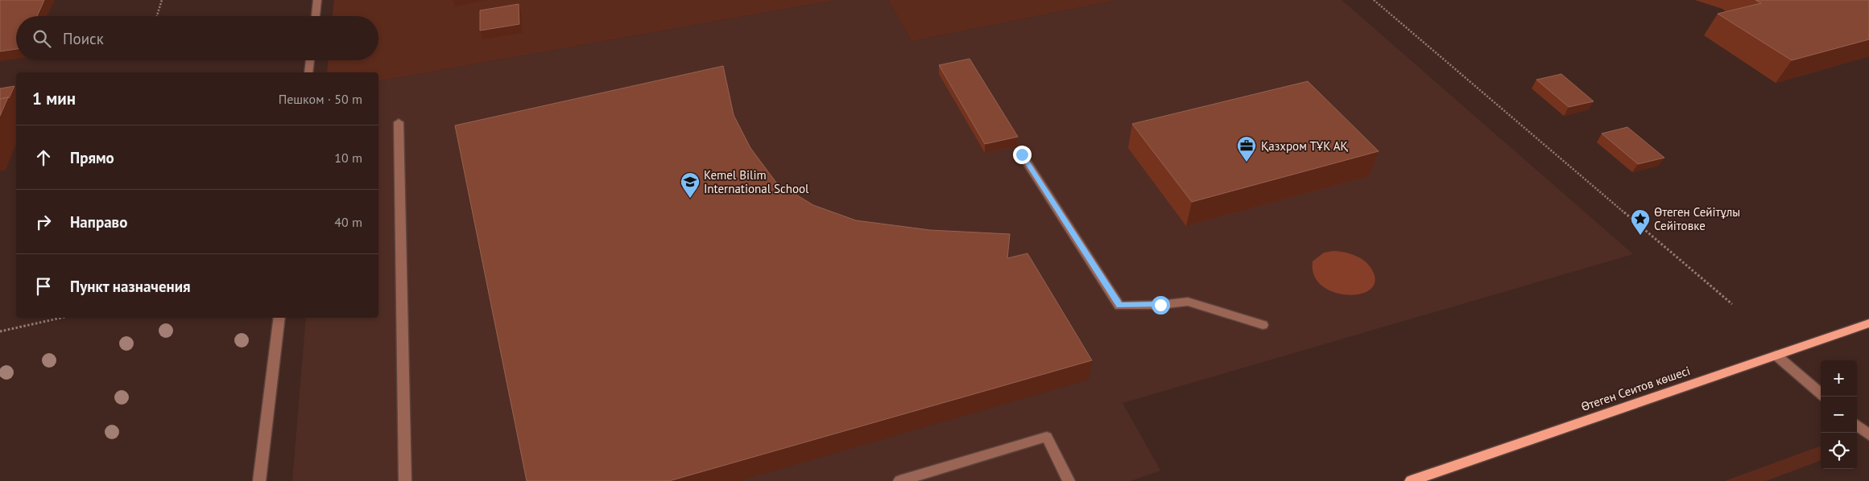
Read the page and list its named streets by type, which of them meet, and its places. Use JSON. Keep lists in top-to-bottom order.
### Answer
{
  "streets": {
    "main road": ["Өтеген Сеитов көшесі"]
  },
  "places": {
    "office": ["Қазхром ТҰК АҚ"],
    "school or university": ["Kemel Bilim International School"],
    "place": ["Өтеген Сейітұлы Сейітовке"]
  },
  "page": {
    "search": "Поиск",
    "heading": ["1 мин", "Пешком · 50 m"],
    "list": [
      ["Прямо", "10 m"],
      ["Направо", "40 m"],
      "Пункт назначения"
    ],
    "map_buttons": ["+", "−"]
  }
}
